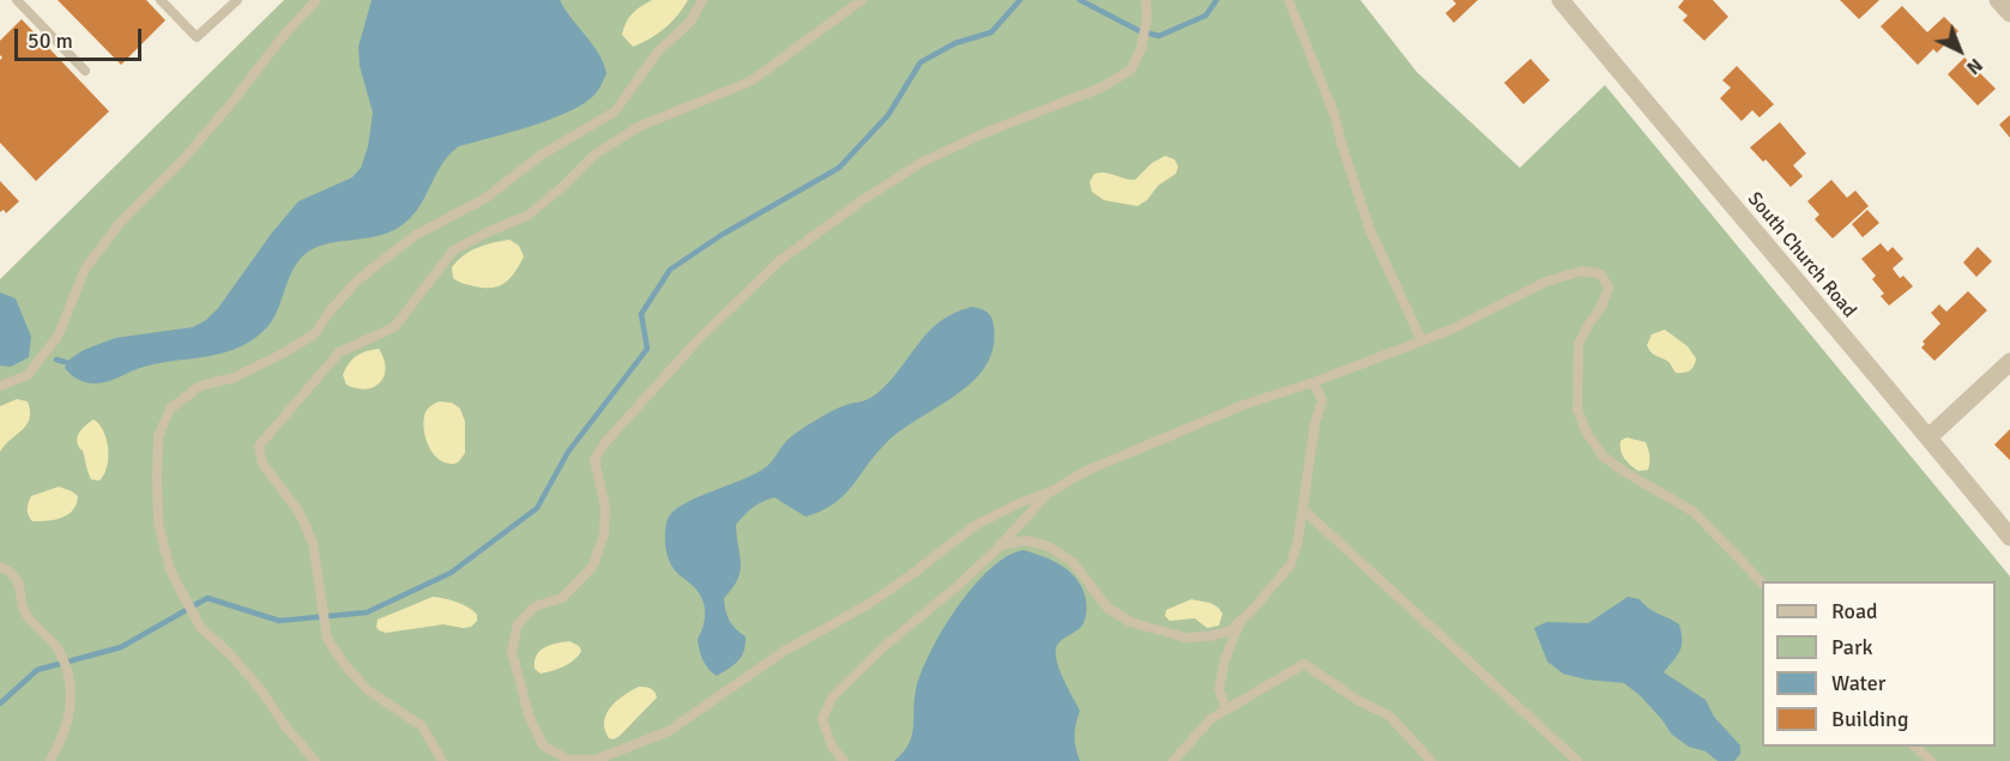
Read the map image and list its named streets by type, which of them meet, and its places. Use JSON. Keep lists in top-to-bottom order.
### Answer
{
  "streets": {
    "street": ["South Church Road"]
  },
  "legend": [
    "Road",
    "Park",
    "Water",
    "Building"
  ],
  "scale_bar": "50 m",
  "north": "bottom right"
}
